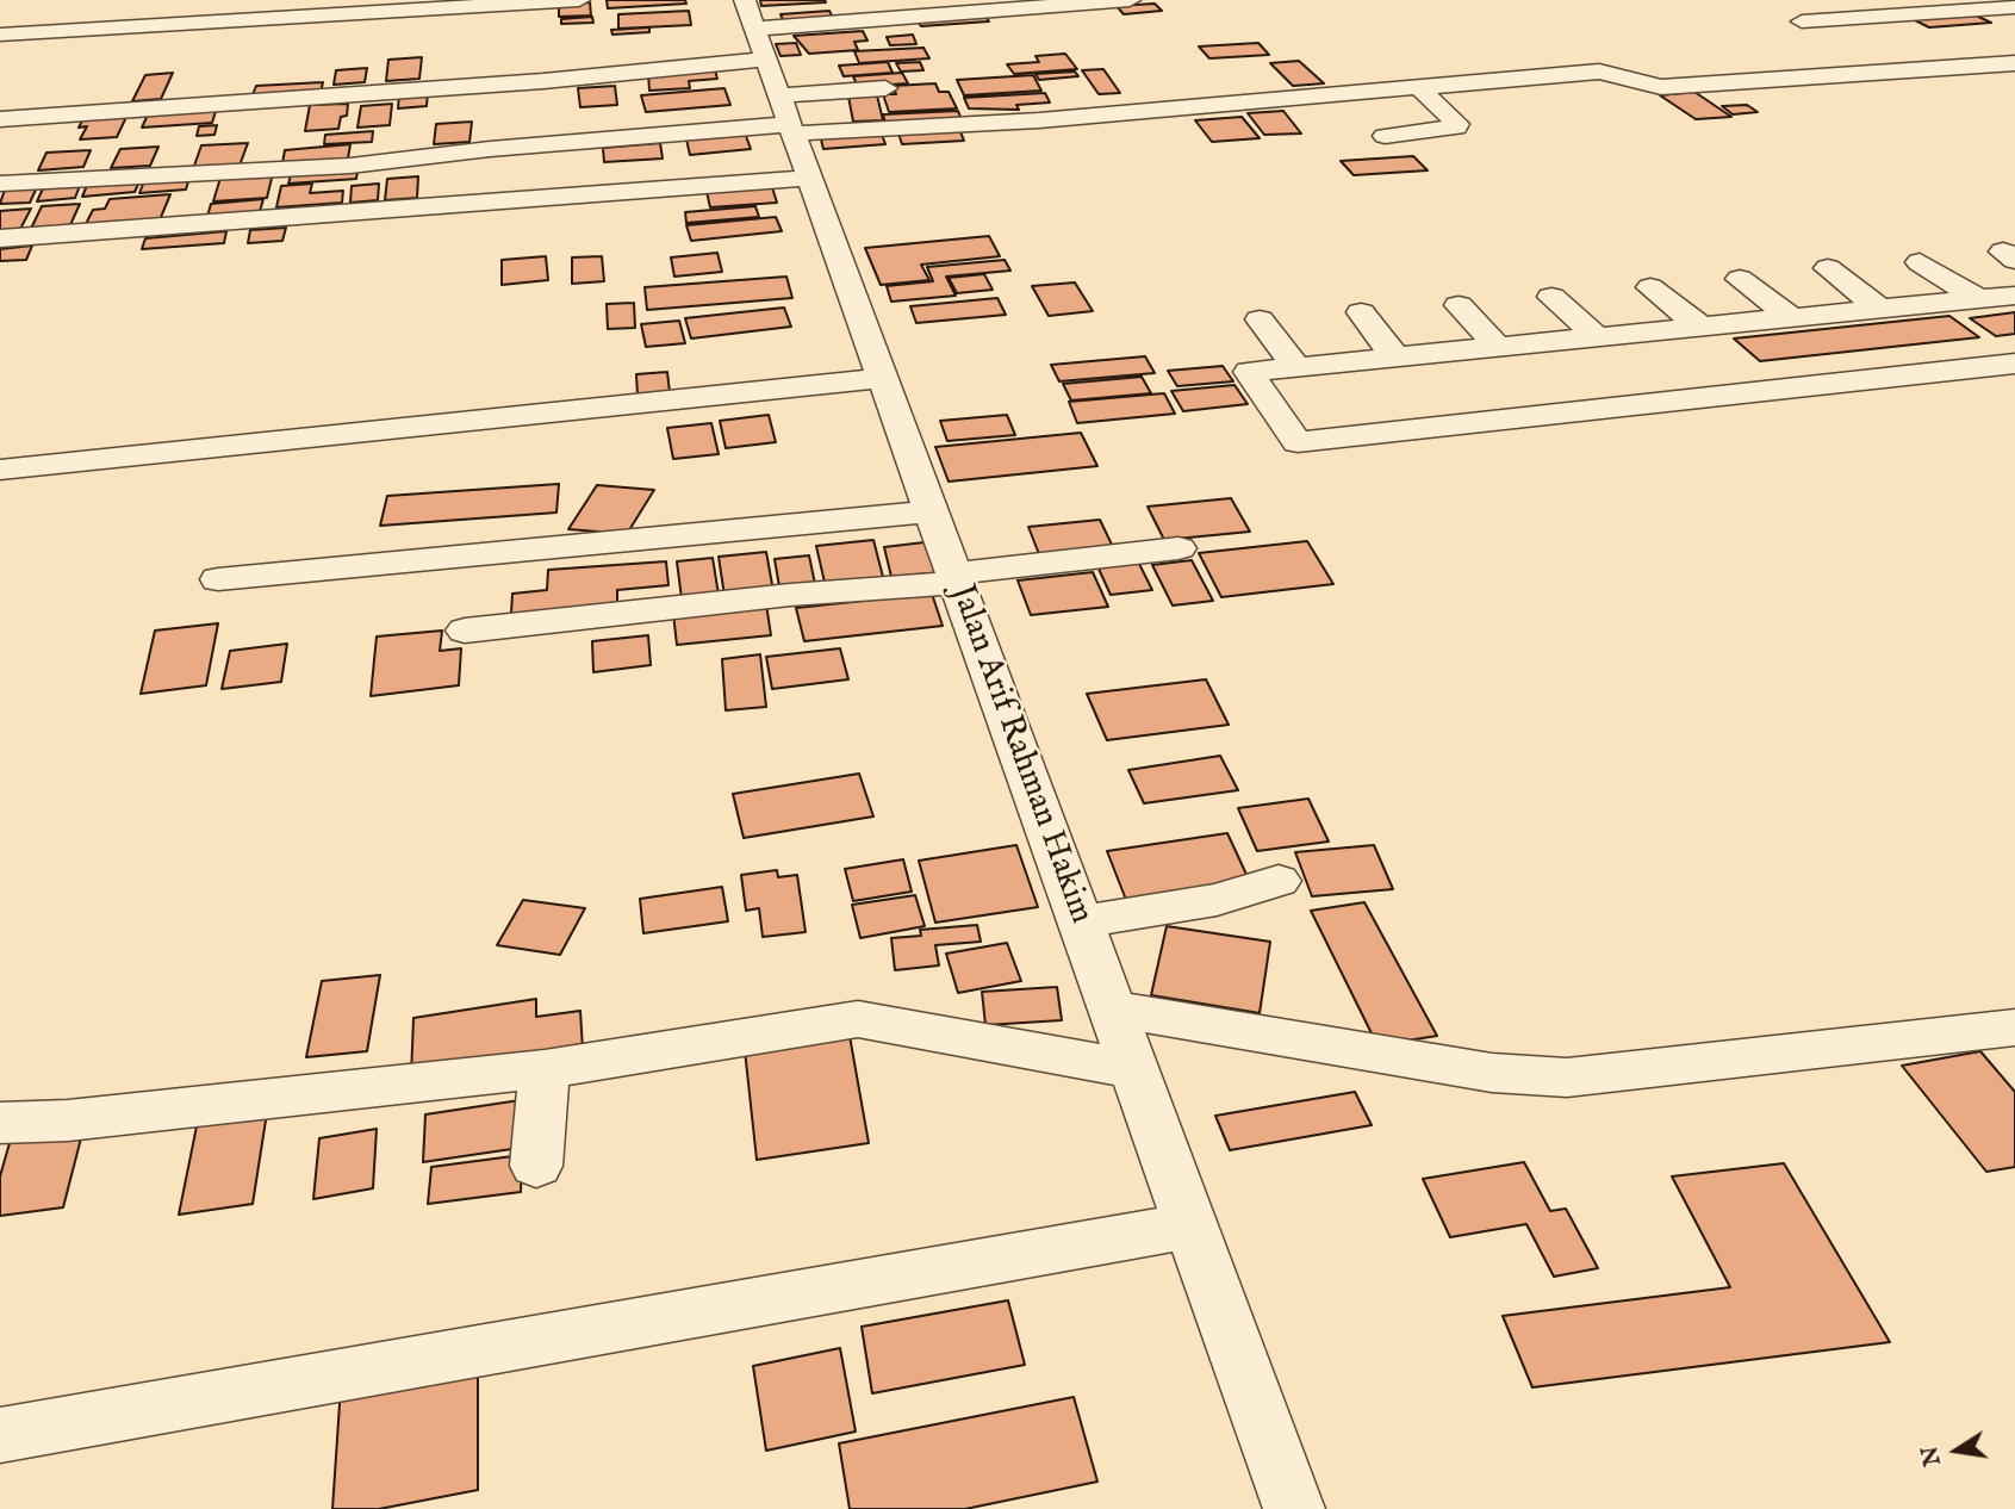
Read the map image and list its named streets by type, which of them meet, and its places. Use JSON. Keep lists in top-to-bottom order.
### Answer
{
  "streets": {
    "street": ["Jalan Arif Rahman Hakim"]
  },
  "north": "left"
}
